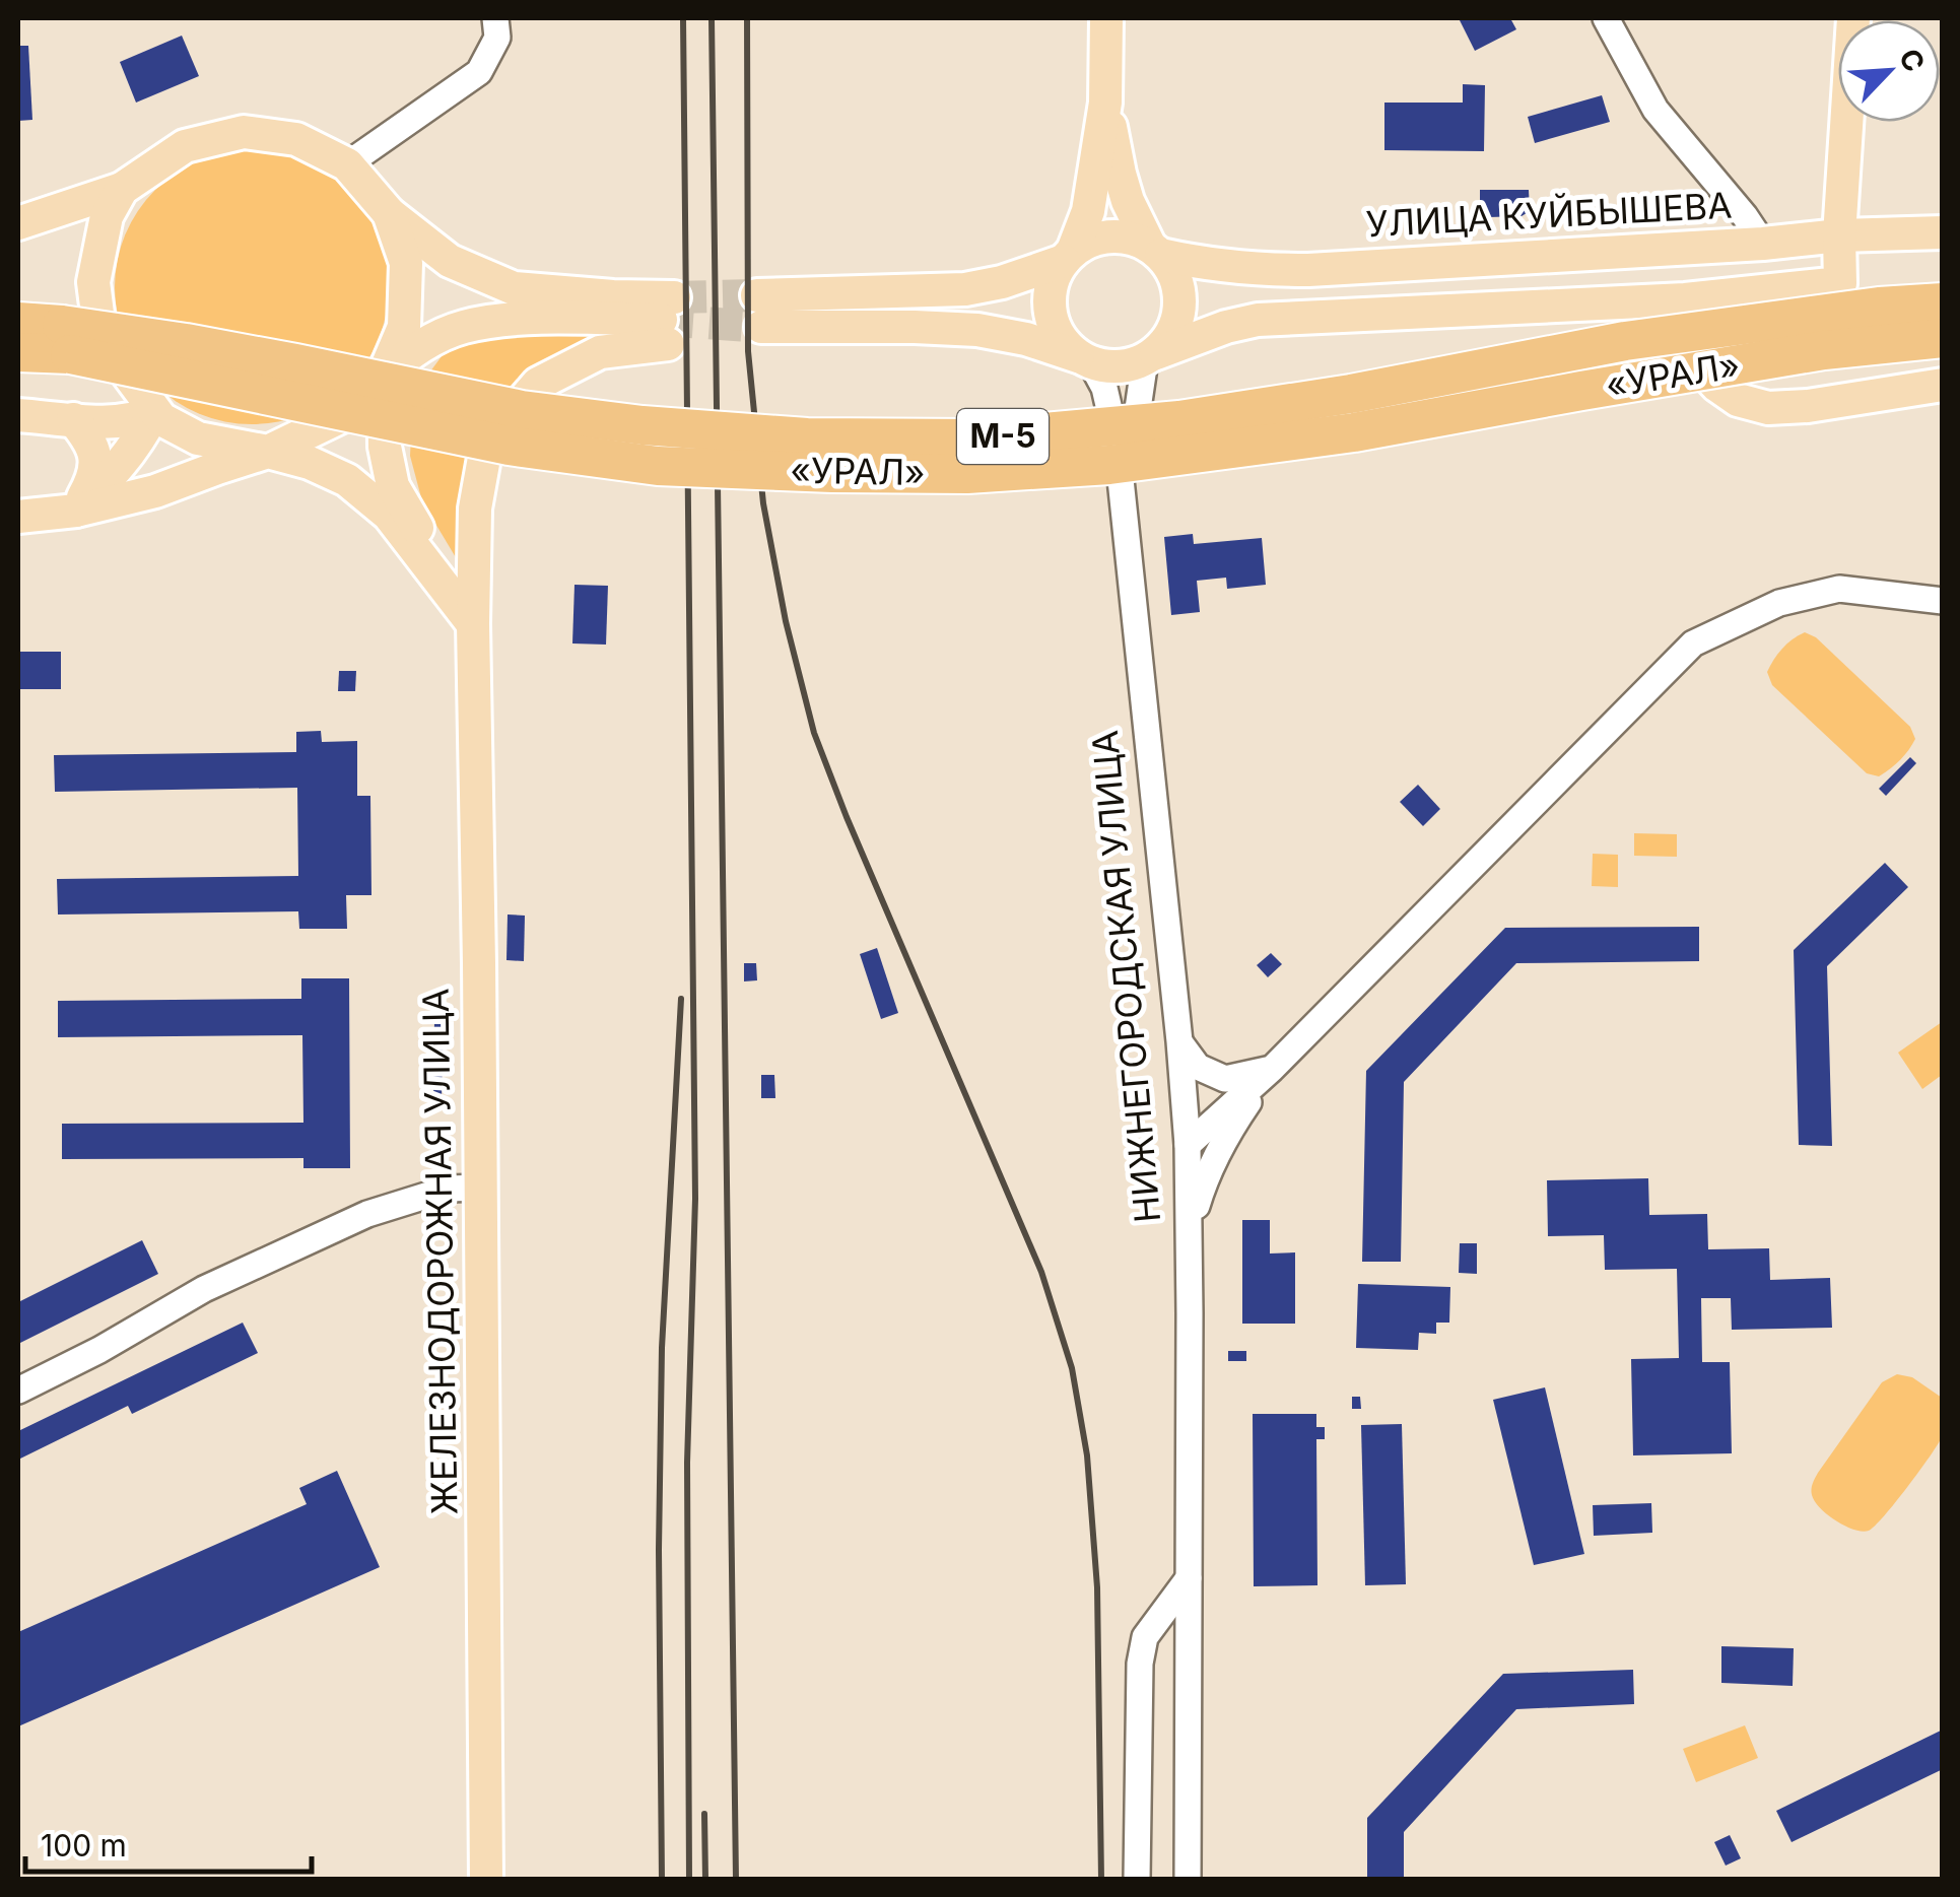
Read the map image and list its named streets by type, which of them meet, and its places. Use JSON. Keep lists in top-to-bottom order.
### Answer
{
  "streets": {
    "highway": ["«УРАЛ»", "М-5"],
    "main road": ["УЛИЦА КУЙБЫШЕВА", "ЖЕЛЕЗНОДОРОЖНАЯ УЛИЦА"],
    "street": ["НИЖНЕГОРОДСКАЯ УЛИЦА"]
  },
  "crossings": [
    ["УЛИЦА КУЙБЫШЕВА", "НИЖНЕГОРОДСКАЯ УЛИЦА"]
  ],
  "scale_bar": "100 m",
  "north": "top right"
}
